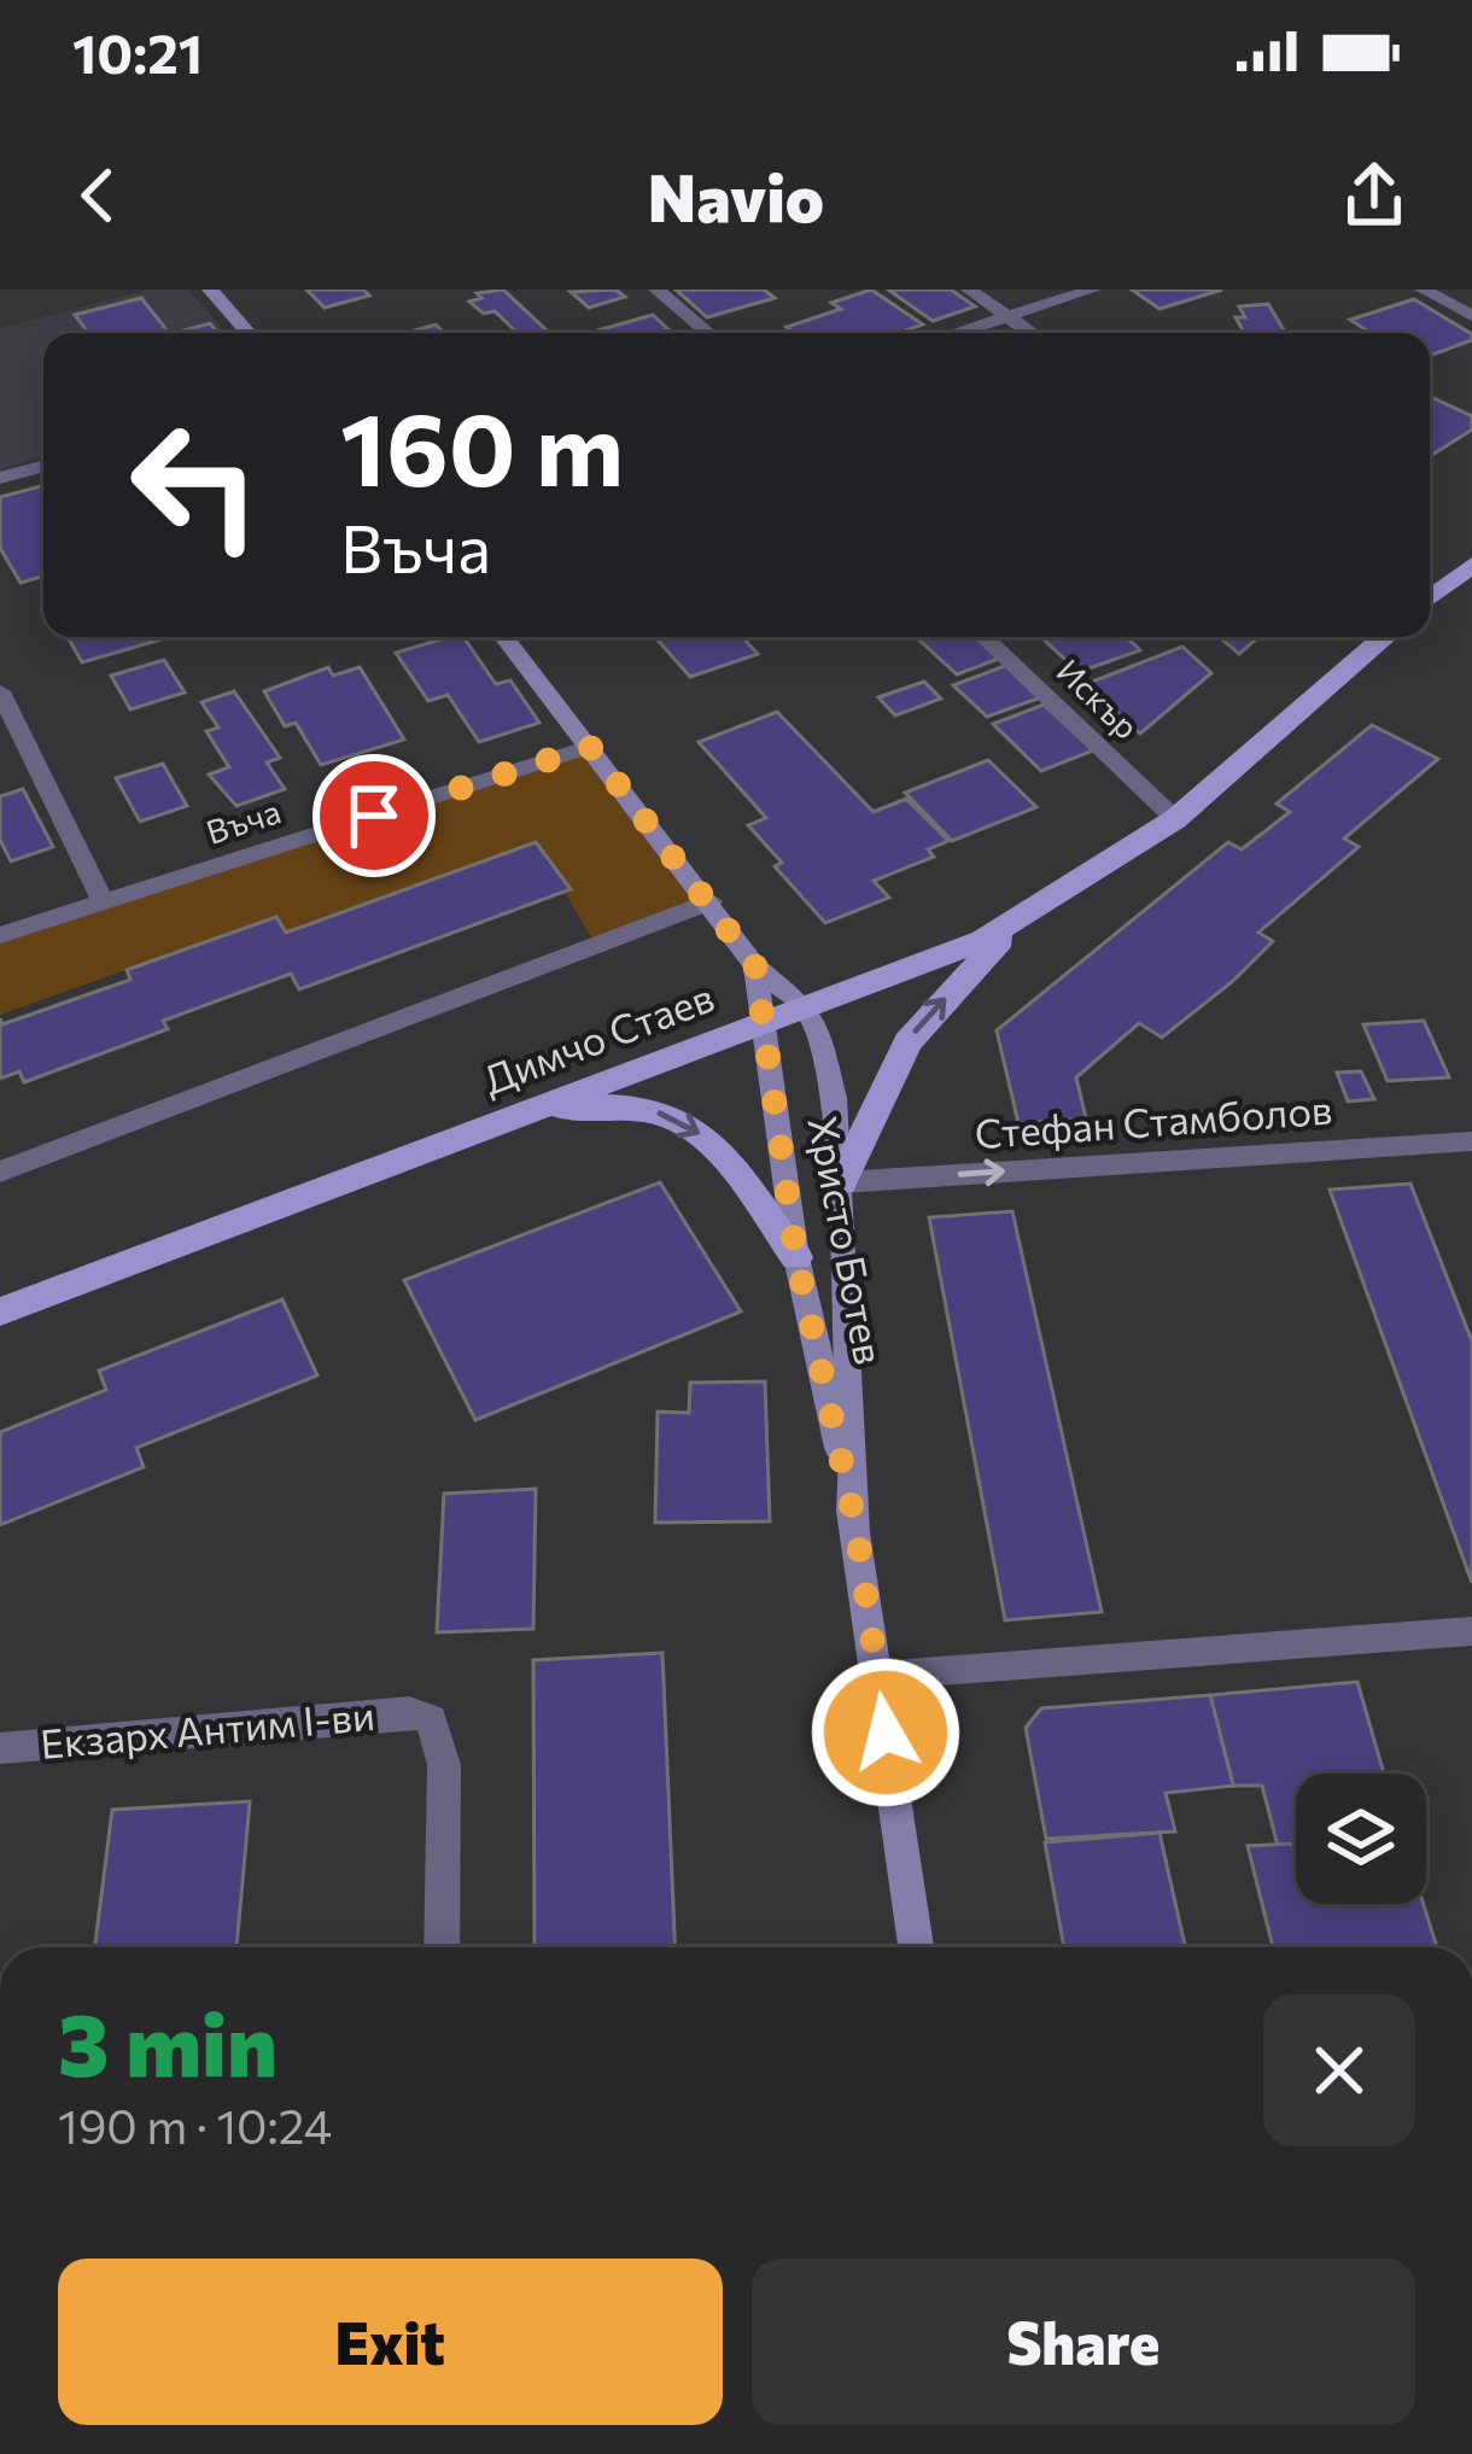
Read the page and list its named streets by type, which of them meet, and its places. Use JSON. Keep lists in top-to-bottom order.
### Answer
{
  "streets": {
    "main road": ["Димчо Стаев"],
    "street": [
      "Искър",
      "Въча",
      "Стефан Стамболов",
      "Христо Ботев",
      "Екзарх Антим I-ви"
    ]
  },
  "crossings": [
    ["Искър", "Димчо Стаев"],
    ["Въча", "Христо Ботев"],
    ["Димчо Стаев", "Христо Ботев"],
    ["Стефан Стамболов", "Христо Ботев"]
  ],
  "one_way": ["Стефан Стамболов"],
  "page": {
    "status": "10:21",
    "header": "Navio",
    "turn": ["160 m", "Въча"],
    "heading": ["3 min", "190 m · 10:24"],
    "buttons": ["Exit", "Share"]
  }
}
